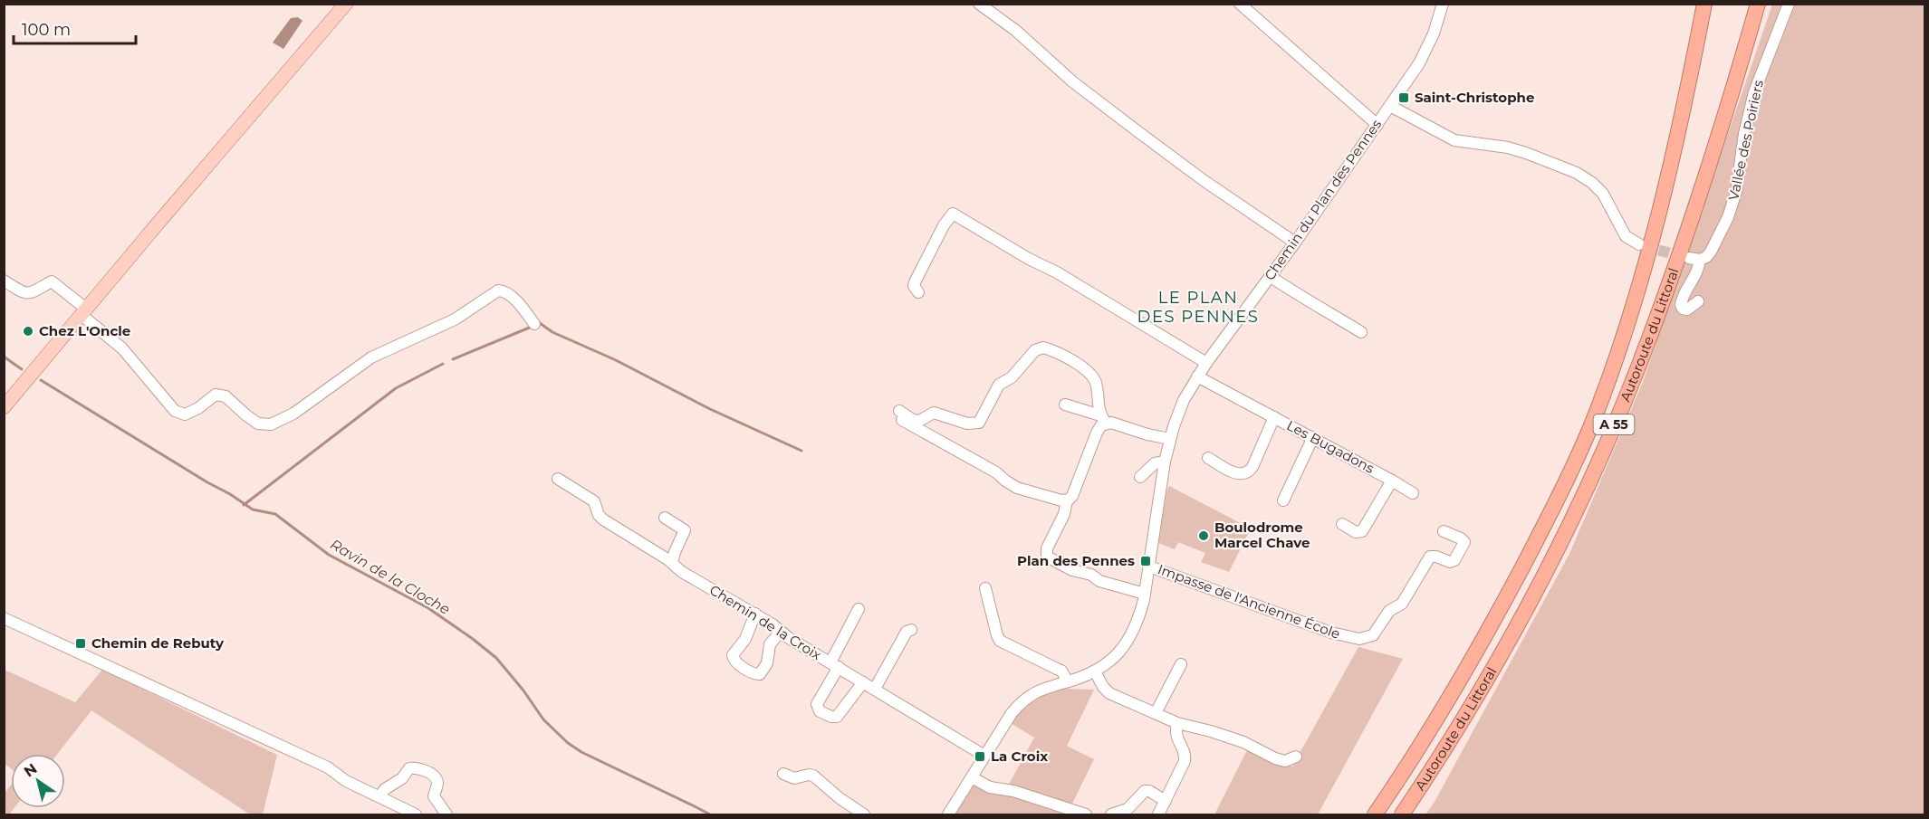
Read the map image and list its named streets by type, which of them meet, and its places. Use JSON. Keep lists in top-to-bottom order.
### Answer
{
  "streets": {
    "highway": ["Autoroute du Littoral", "A 55"],
    "street": [
      "Vallée des Poiriers",
      "Chemin du Plan des Pennes",
      "Les Bugadons",
      "Impasse de l'Ancienne École",
      "Chemin de la Croix"
    ]
  },
  "crossings": [
    ["Chemin du Plan des Pennes", "Les Bugadons"],
    ["Chemin du Plan des Pennes", "Impasse de l'Ancienne École"],
    ["Chemin du Plan des Pennes", "Chemin de la Croix"]
  ],
  "districts": ["LE PLAN DES PENNES"],
  "water": ["Ravin de la Cloche"],
  "places": {
    "transit": [
      "Saint-Christophe",
      "Plan des Pennes",
      "Chemin de Rebuty",
      "La Croix"
    ],
    "other": ["Chez L'Oncle", "Boulodrome Marcel Chave"]
  },
  "scale_bar": "100 m",
  "north": "top left"
}
